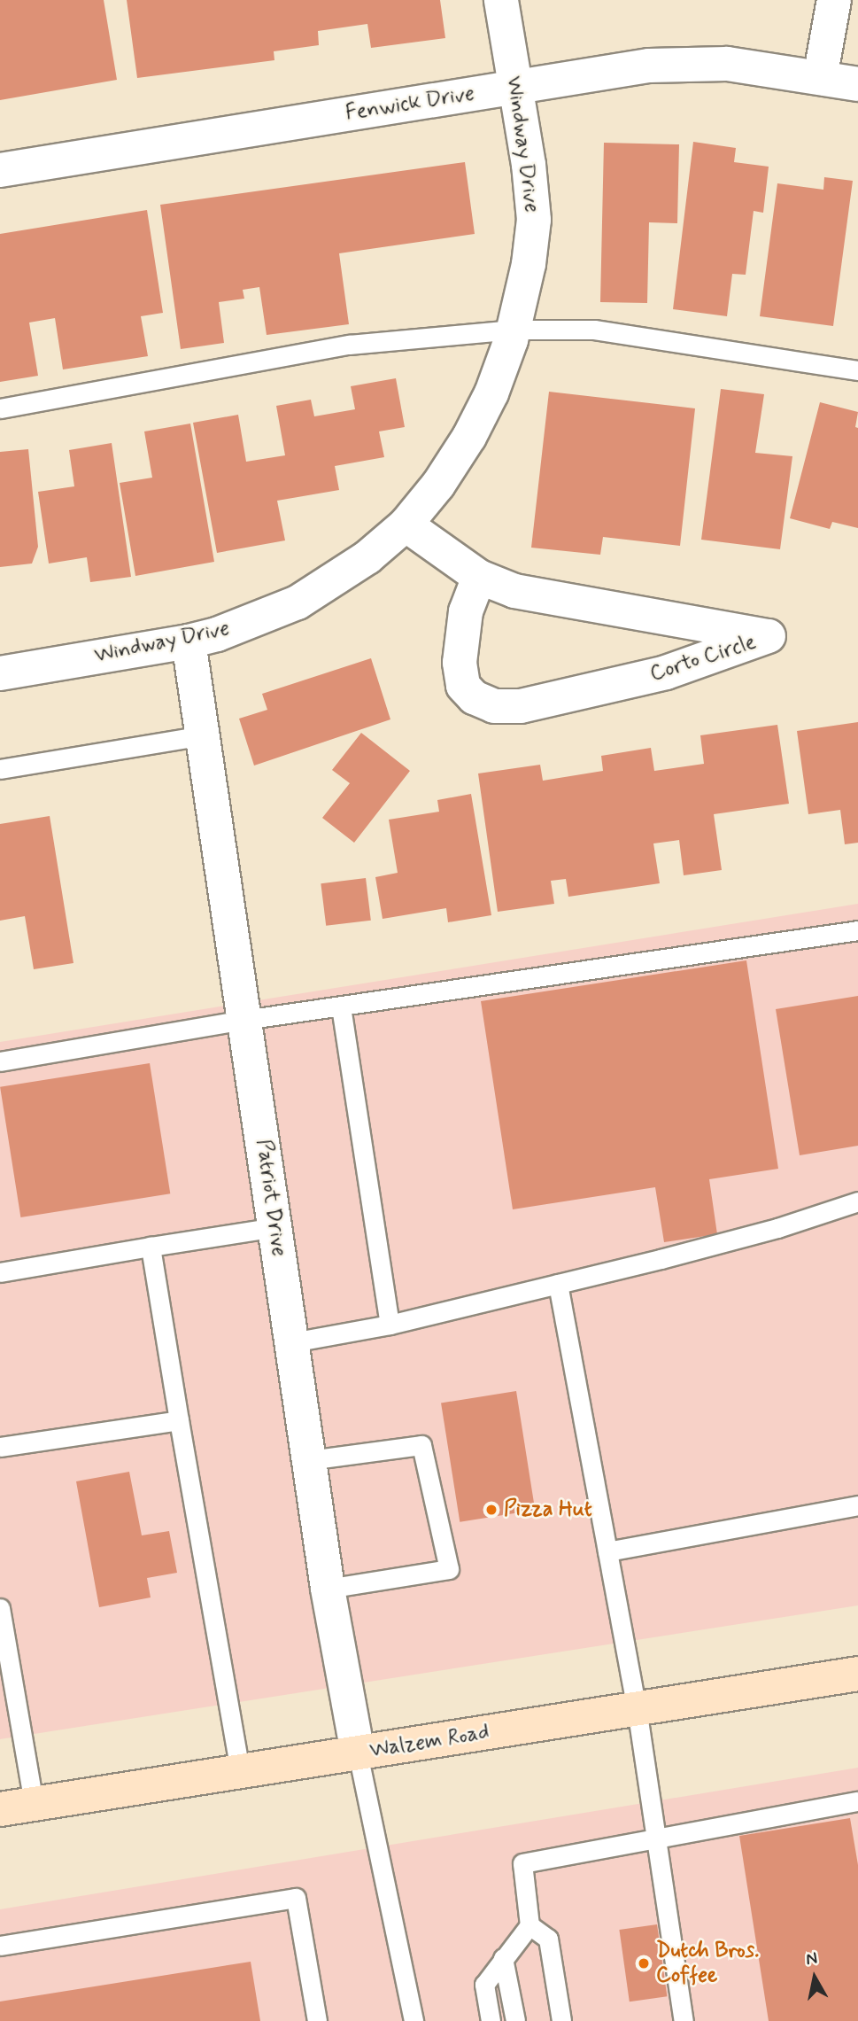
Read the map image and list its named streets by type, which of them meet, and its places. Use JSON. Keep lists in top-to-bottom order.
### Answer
{
  "streets": {
    "main road": ["Walzem Road"],
    "street": [
      "Fenwick Drive",
      "Windway Drive",
      "Corto Circle",
      "Patriot Drive"
    ]
  },
  "crossings": [
    ["Fenwick Drive", "Windway Drive"],
    ["Windway Drive", "Corto Circle"],
    ["Windway Drive", "Patriot Drive"],
    ["Patriot Drive", "Walzem Road"]
  ],
  "places": ["Pizza Hut", "Dutch Bros. Coffee"],
  "north": "top"
}
